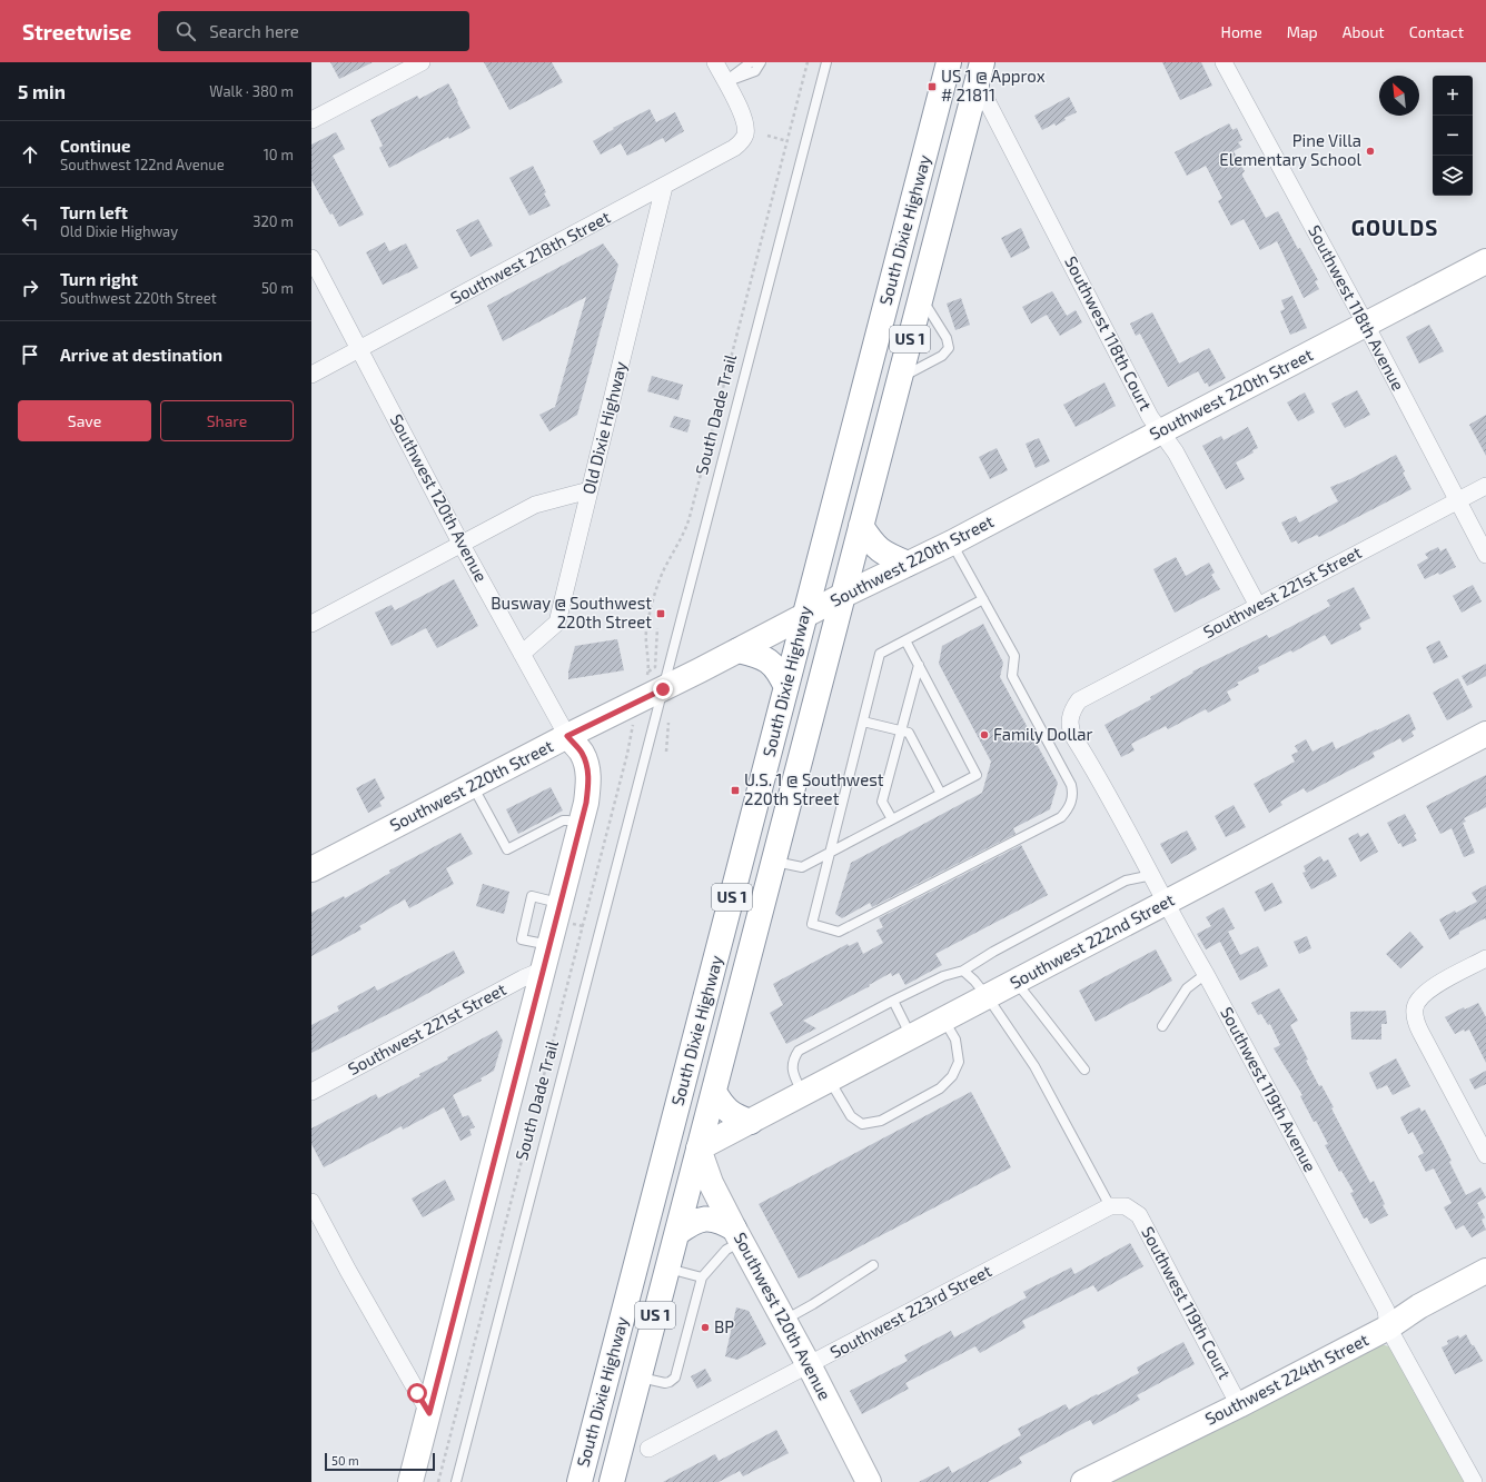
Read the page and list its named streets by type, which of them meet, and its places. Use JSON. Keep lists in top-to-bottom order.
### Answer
{
  "streets": {
    "main road": [
      "South Dixie Highway",
      "US 1",
      "Southwest 220th Street",
      "Southwest 120th Avenue",
      "Southwest 222nd Street",
      "Southwest 224th Street"
    ],
    "street": [
      "Southwest 218th Street",
      "Southwest 118th Avenue",
      "Southwest 118th Court",
      "Old Dixie Highway",
      "Southwest 221st Street",
      "Southwest 119th Avenue",
      "Southwest 119th Court",
      "Southwest 223rd Street"
    ],
    "path": ["South Dade Trail"]
  },
  "crossings": [
    ["South Dixie Highway", "Southwest 118th Court"],
    ["South Dixie Highway", "Southwest 220th Street"],
    ["South Dixie Highway", "Southwest 120th Avenue"],
    ["South Dixie Highway", "Southwest 222nd Street"],
    ["Southwest 218th Street", "Old Dixie Highway"],
    ["Southwest 218th Street", "Southwest 120th Avenue"],
    ["Southwest 118th Avenue", "Southwest 220th Street"],
    ["Southwest 118th Avenue", "Southwest 221st Street"],
    ["Southwest 118th Court", "Southwest 220th Street"],
    ["Southwest 118th Court", "Southwest 221st Street"],
    ["Southwest 220th Street", "South Dade Trail"],
    ["Southwest 220th Street", "Southwest 120th Avenue"],
    ["Old Dixie Highway", "Southwest 120th Avenue"],
    ["Southwest 120th Avenue", "Southwest 222nd Street"],
    ["Southwest 120th Avenue", "Southwest 223rd Street"],
    ["Southwest 221st Street", "Southwest 119th Avenue"],
    ["Southwest 222nd Street", "Southwest 119th Avenue"],
    ["Southwest 119th Avenue", "Southwest 224th Street"],
    ["Southwest 119th Court", "Southwest 223rd Street"],
    ["Southwest 119th Court", "Southwest 224th Street"]
  ],
  "districts": ["GOULDS"],
  "places": {
    "transit": ["US 1 @ Approx # 21811", "Busway @ Southwest 220th Street", "U.S. 1 @ Southwest 220th Street"],
    "other": ["Pine Villa Elementary School", "Family Dollar", "BP"]
  },
  "scale_bar": "50 m",
  "north": "top left",
  "page": {
    "header": "Streetwise",
    "search": "Search here",
    "nav": [
      "Home",
      "Map",
      "About",
      "Contact"
    ],
    "heading": ["5 min", "Walk · 380 m"],
    "map_buttons": ["+", "−"],
    "list": [
      ["Continue", "Southwest 122nd Avenue", "10 m"],
      ["Turn left", "Old Dixie Highway", "320 m"],
      ["Turn right", "Southwest 220th Street", "50 m"],
      "Arrive at destination"
    ],
    "buttons": ["Save", "Share"],
    "scale": "50 m"
  }
}
